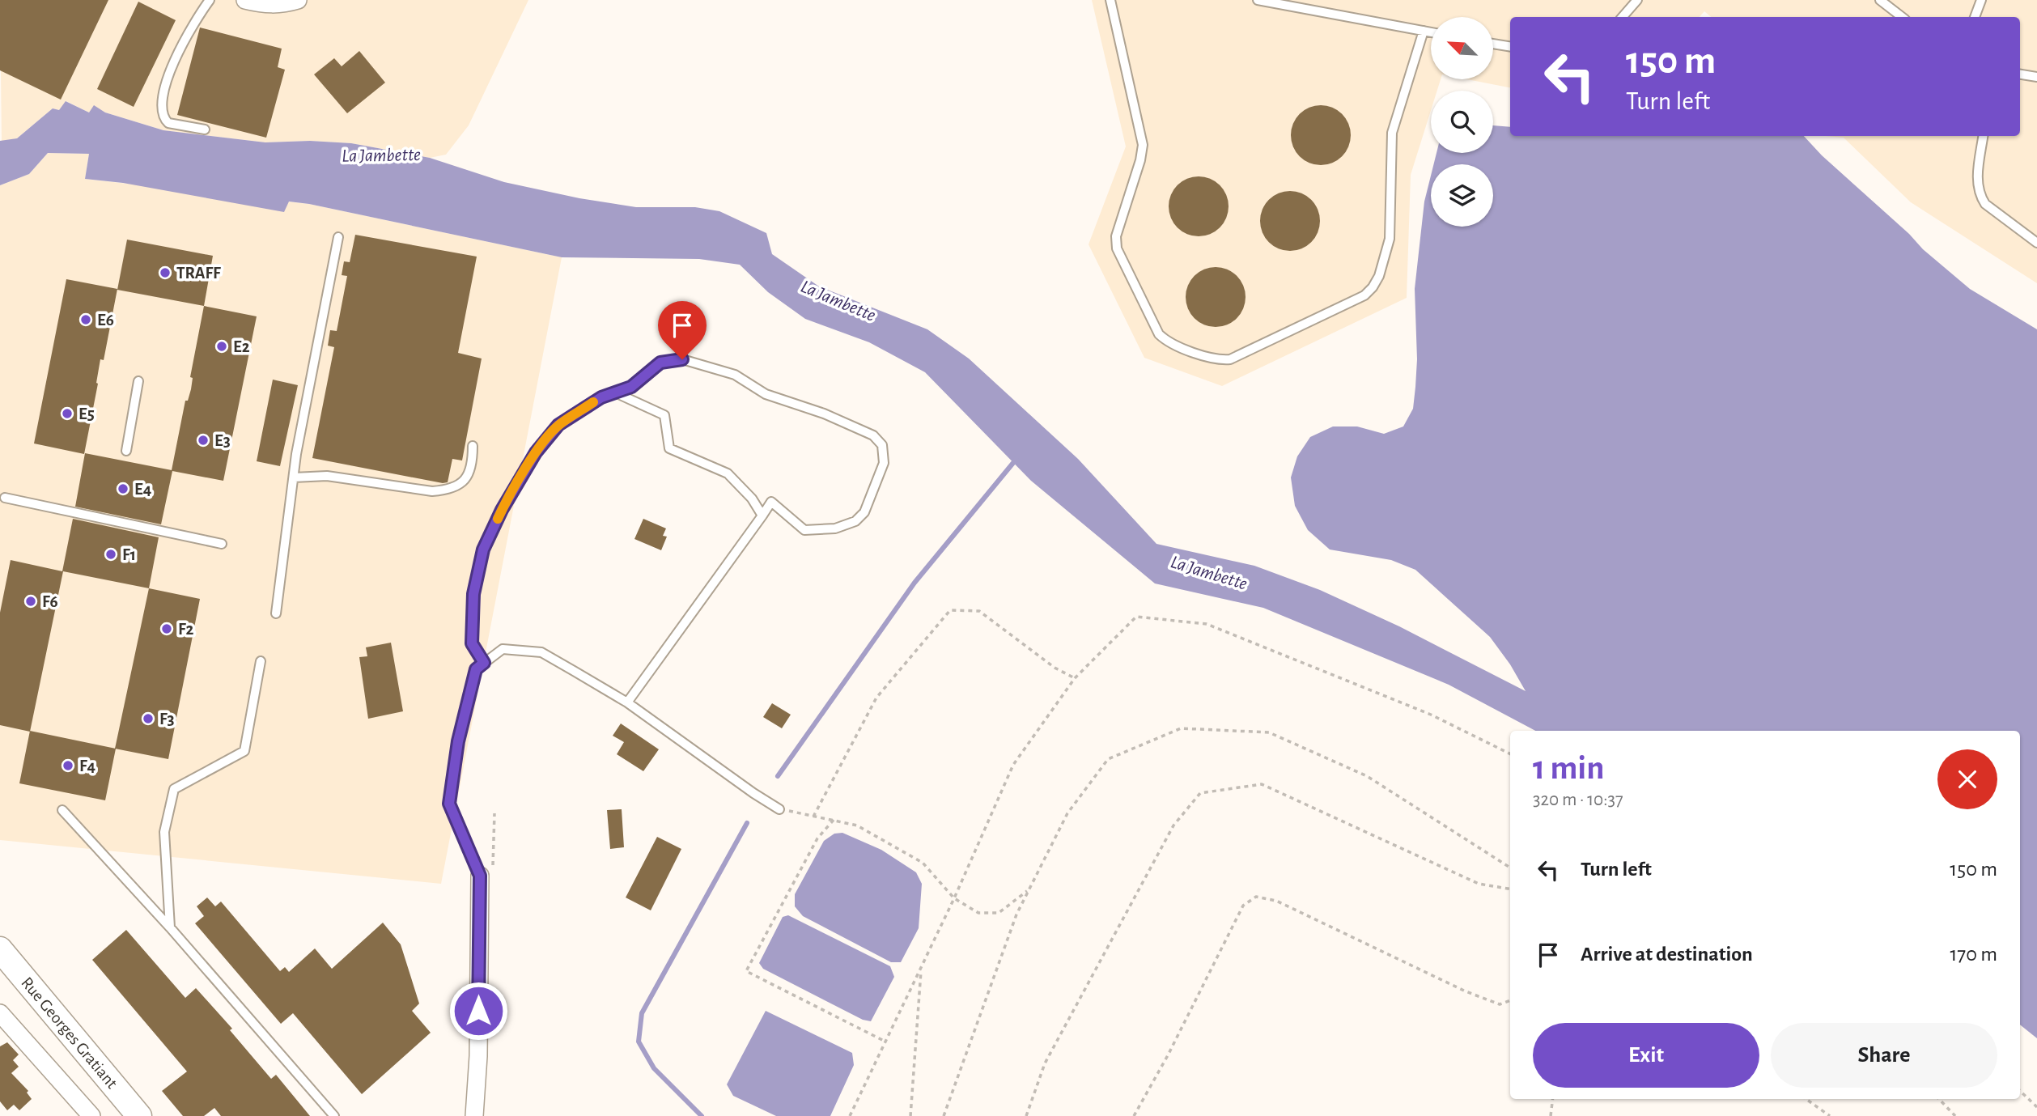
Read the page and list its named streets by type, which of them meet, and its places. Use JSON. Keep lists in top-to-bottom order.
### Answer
{
  "streets": {
    "main road": ["Rue Georges Gratiant"]
  },
  "water": ["La Jambette"],
  "places": [
    "TRAFF",
    "E6",
    "E2",
    "E5",
    "E3",
    "E4",
    "F1",
    "F6",
    "F2",
    "F3",
    "F4"
  ],
  "north": "top left",
  "page": {
    "turn": ["150 m", "Turn left"],
    "heading": ["1 min", "320 m · 10:37"],
    "list": [
      {
        "name": "Turn left",
        "value": "150 m"
      },
      {
        "name": "Arrive at destination",
        "value": "170 m"
      }
    ],
    "buttons": ["Exit", "Share"]
  }
}
